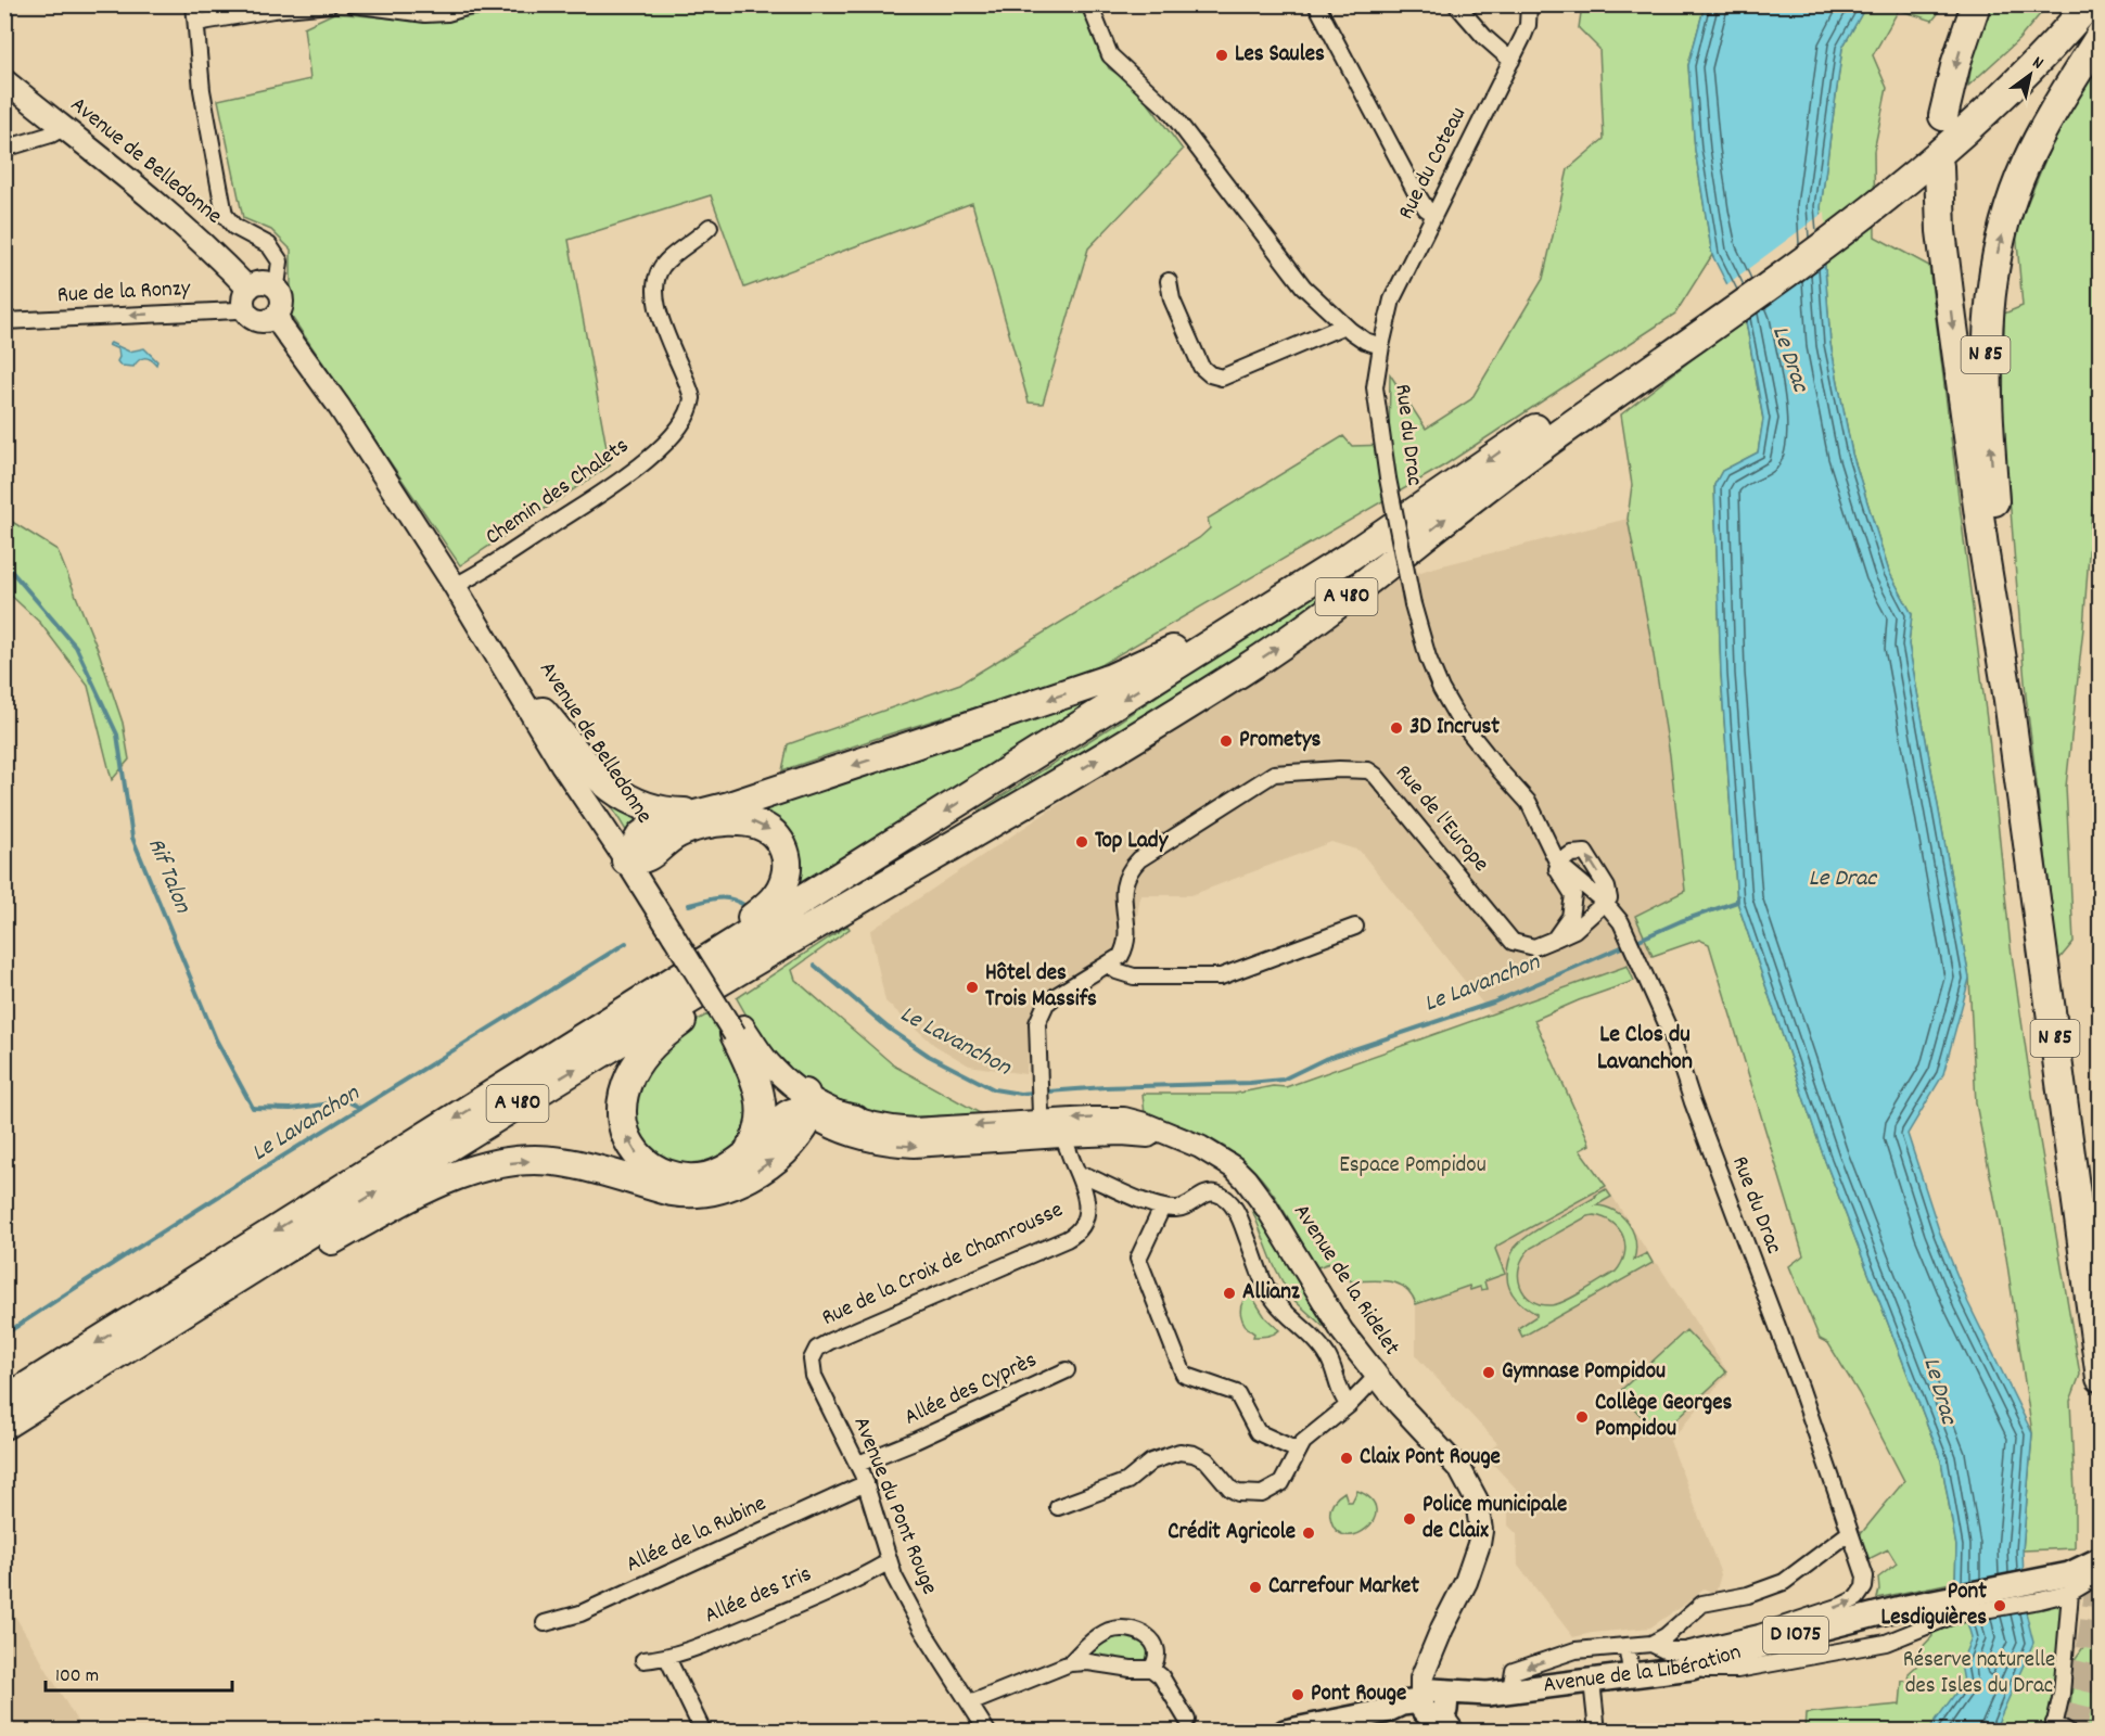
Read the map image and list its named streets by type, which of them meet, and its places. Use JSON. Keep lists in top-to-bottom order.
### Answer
{
  "streets": {
    "highway": ["N 85", "A 480"],
    "main road": [
      "Avenue de Belledonne",
      "Avenue de la Ridelet",
      "D 1075",
      "Avenue de la Libération"
    ],
    "street": [
      "Rue du Coteau",
      "Rue de la Ronzy",
      "Rue du Drac",
      "Chemin des Chalets",
      "Rue de l'Europe",
      "Rue de la Croix de Chamrousse",
      "Allée des Cyprès",
      "Avenue du Pont Rouge",
      "Allée de la Rubine",
      "Allée des Iris"
    ]
  },
  "crossings": [
    ["Avenue de Belledonne", "Rue de la Ronzy"],
    ["Avenue de Belledonne", "Chemin des Chalets"],
    ["Avenue de Belledonne", "Avenue de la Ridelet"],
    ["Rue du Coteau", "Rue du Drac"],
    ["Rue du Drac", "Rue de l'Europe"],
    ["Rue du Drac", "Avenue de la Libération"],
    ["Rue de l'Europe", "Avenue de la Ridelet"],
    ["Rue de la Croix de Chamrousse", "Avenue de la Ridelet"],
    ["Rue de la Croix de Chamrousse", "Avenue du Pont Rouge"],
    ["Avenue de la Ridelet", "Avenue de la Libération"],
    ["Allée des Cyprès", "Avenue du Pont Rouge"],
    ["Avenue du Pont Rouge", "Allée de la Rubine"],
    ["Avenue du Pont Rouge", "Allée des Iris"],
    ["D 1075", "Avenue de la Libération"]
  ],
  "one_way": ["Rue de la Ronzy"],
  "districts": ["Le Clos du Lavanchon"],
  "water": ["Le Drac", "Rif Talon", "Le Lavanchon"],
  "parks": ["Espace Pompidou", "Réserve naturelle des Isles du Drac"],
  "places": [
    "Les Saules",
    "3D Incrust",
    "Prometys",
    "Top Lady",
    "Hôtel des Trois Massifs",
    "Allianz",
    "Gymnase Pompidou",
    "Collège Georges Pompidou",
    "Claix Pont Rouge",
    "Police municipale de Claix",
    "Crédit Agricole",
    "Carrefour Market",
    "Pont Lesdiguières",
    "Pont Rouge"
  ],
  "scale_bar": "100 m",
  "north": "top right"
}
